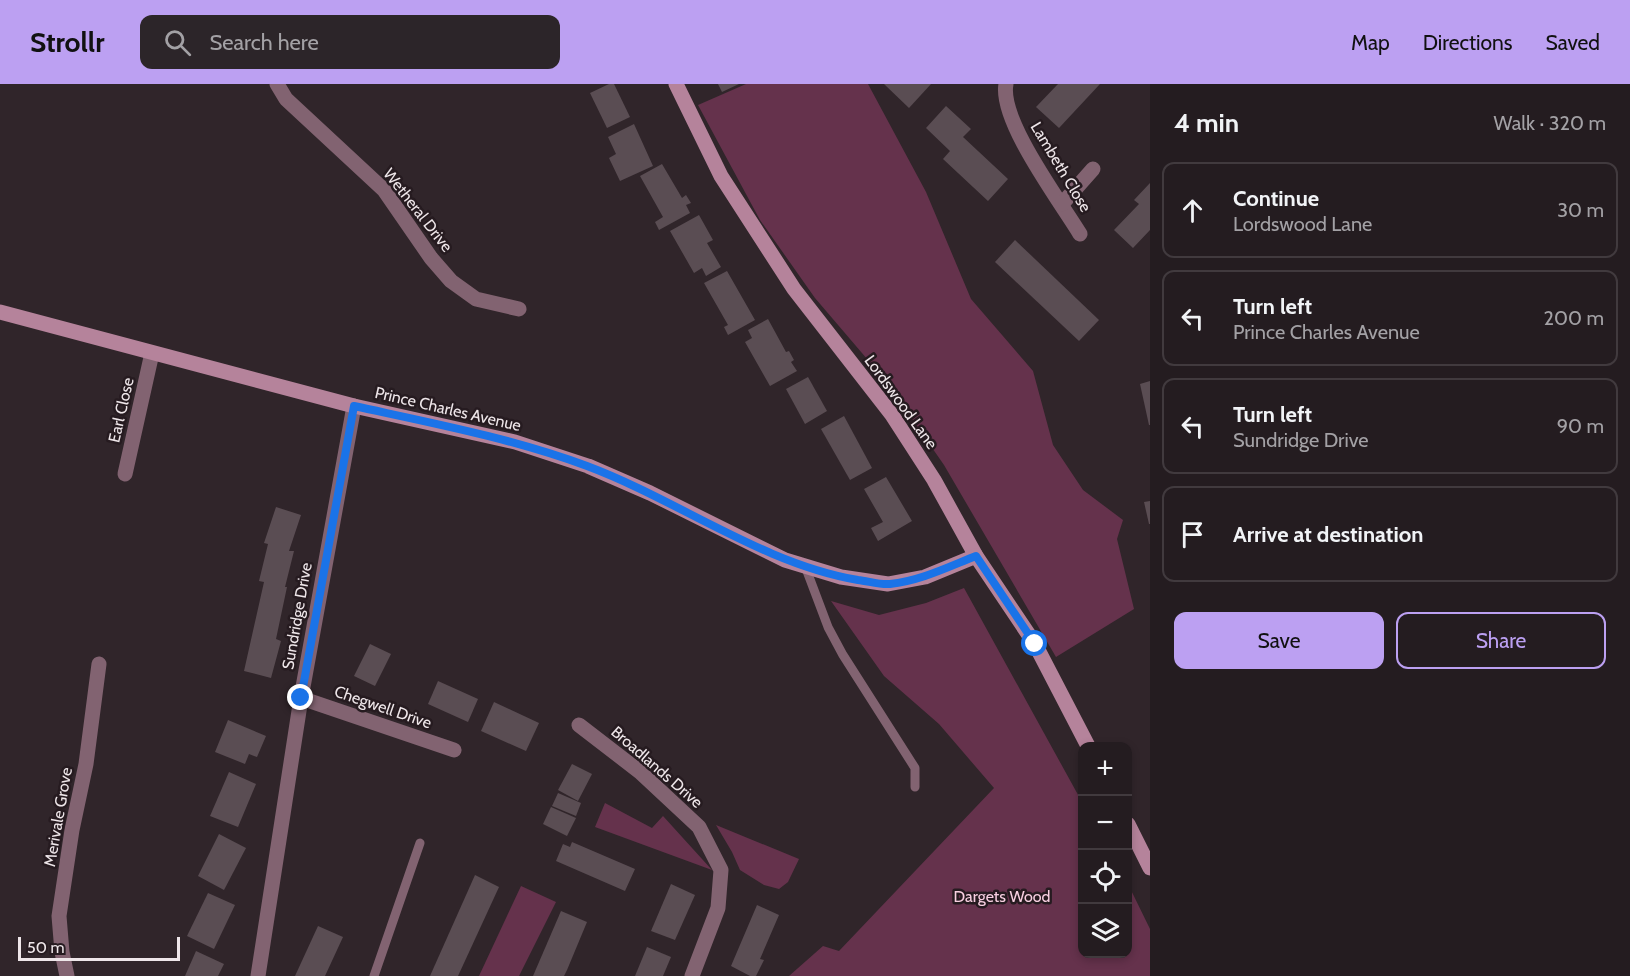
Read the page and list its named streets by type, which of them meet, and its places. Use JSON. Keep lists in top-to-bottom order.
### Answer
{
  "streets": {
    "street": [
      "Lambeth Close",
      "Wetheral Drive",
      "Lordswood Lane",
      "Prince Charles Avenue",
      "Earl Close",
      "Sundridge Drive",
      "Chegwell Drive",
      "Broadlands Drive",
      "Merivale Grove"
    ]
  },
  "crossings": [
    ["Lordswood Lane", "Prince Charles Avenue"],
    ["Prince Charles Avenue", "Earl Close"],
    ["Prince Charles Avenue", "Sundridge Drive"],
    ["Sundridge Drive", "Chegwell Drive"]
  ],
  "parks": ["Dargets Wood"],
  "scale_bar": "50 m",
  "page": {
    "header": "Strollr",
    "search": "Search here",
    "nav": ["Map", "Directions", "Saved"],
    "heading": ["4 min", "Walk · 320 m"],
    "list": [
      ["Continue", "Lordswood Lane", "30 m"],
      ["Turn left", "Prince Charles Avenue", "200 m"],
      ["Turn left", "Sundridge Drive", "90 m"],
      "Arrive at destination"
    ],
    "buttons": ["Save", "Share"],
    "map_buttons": ["+", "−"],
    "scale": "50 m"
  }
}
